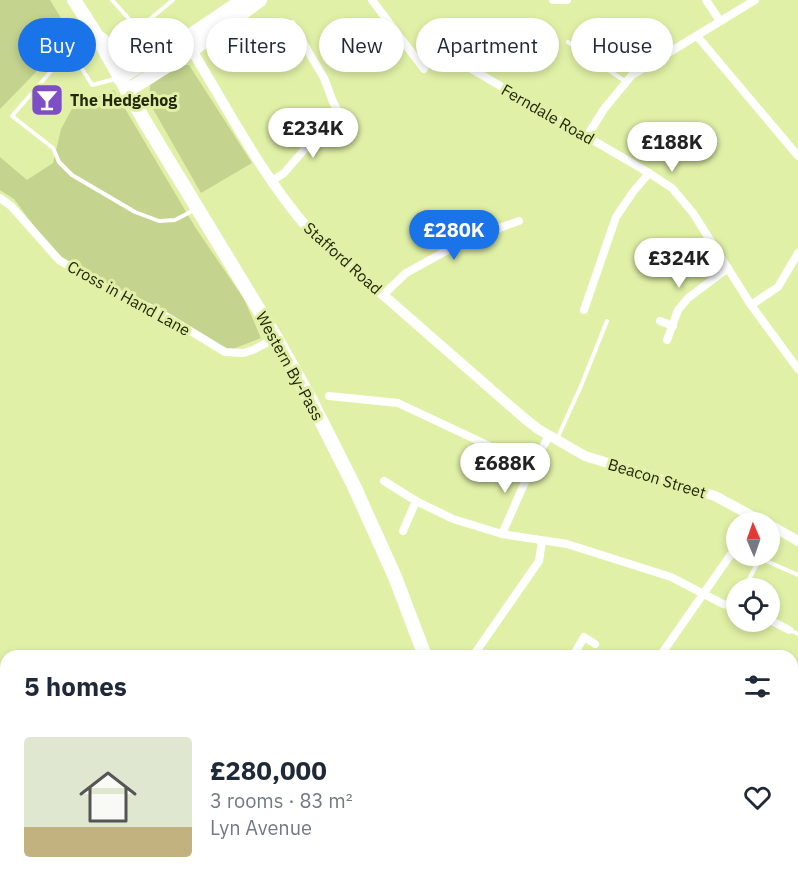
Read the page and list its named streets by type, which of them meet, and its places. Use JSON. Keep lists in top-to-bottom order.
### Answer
{
  "streets": {
    "highway": ["Western By-Pass"],
    "street": [
      "Ferndale Road",
      "Stafford Road",
      "Cross in Hand Lane",
      "Beacon Street"
    ]
  },
  "crossings": [
    ["Stafford Road", "Beacon Street"],
    ["Cross in Hand Lane", "Western By-Pass"]
  ],
  "places": {
    "bar": ["The Hedgehog"]
  },
  "north": "top",
  "page": {
    "chip": [
      "Buy",
      "Rent",
      "Filters",
      "New",
      "Apartment",
      "House"
    ],
    "price": [
      "£234K",
      "£188K",
      "£280K",
      "£324K",
      "£688K"
    ],
    "heading": "5 homes",
    "list": [
      {
        "name": "£280,000",
        "note": "3 rooms · 83 m² · Lyn Avenue"
      }
    ]
  }
}
